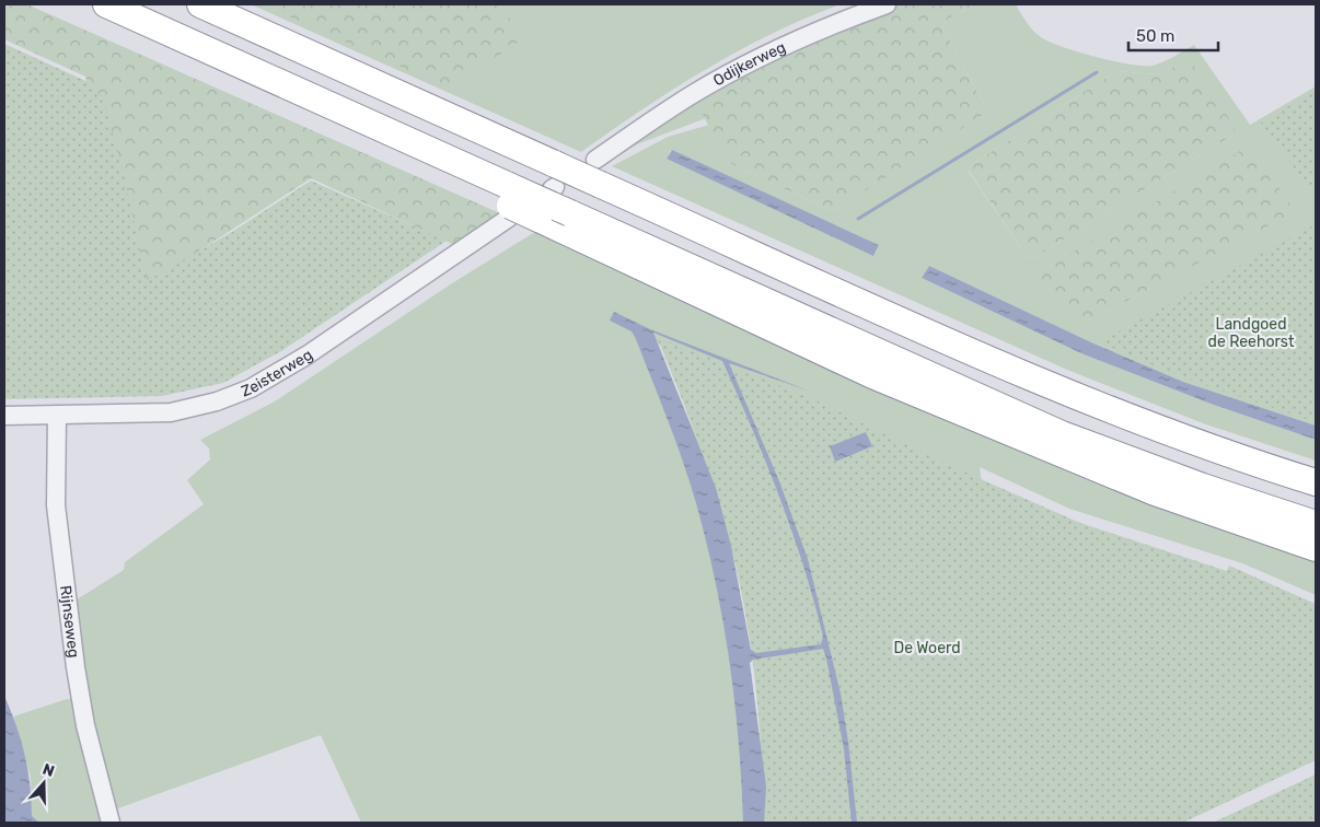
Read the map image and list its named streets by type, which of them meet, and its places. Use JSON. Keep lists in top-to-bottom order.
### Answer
{
  "streets": {
    "street": ["Odijkerweg", "Zeisterweg", "Rijnseweg"]
  },
  "crossings": [
    ["Zeisterweg", "Rijnseweg"]
  ],
  "parks": ["Landgoed de Reehorst", "De Woerd"],
  "scale_bar": "50 m",
  "north": "top"
}
